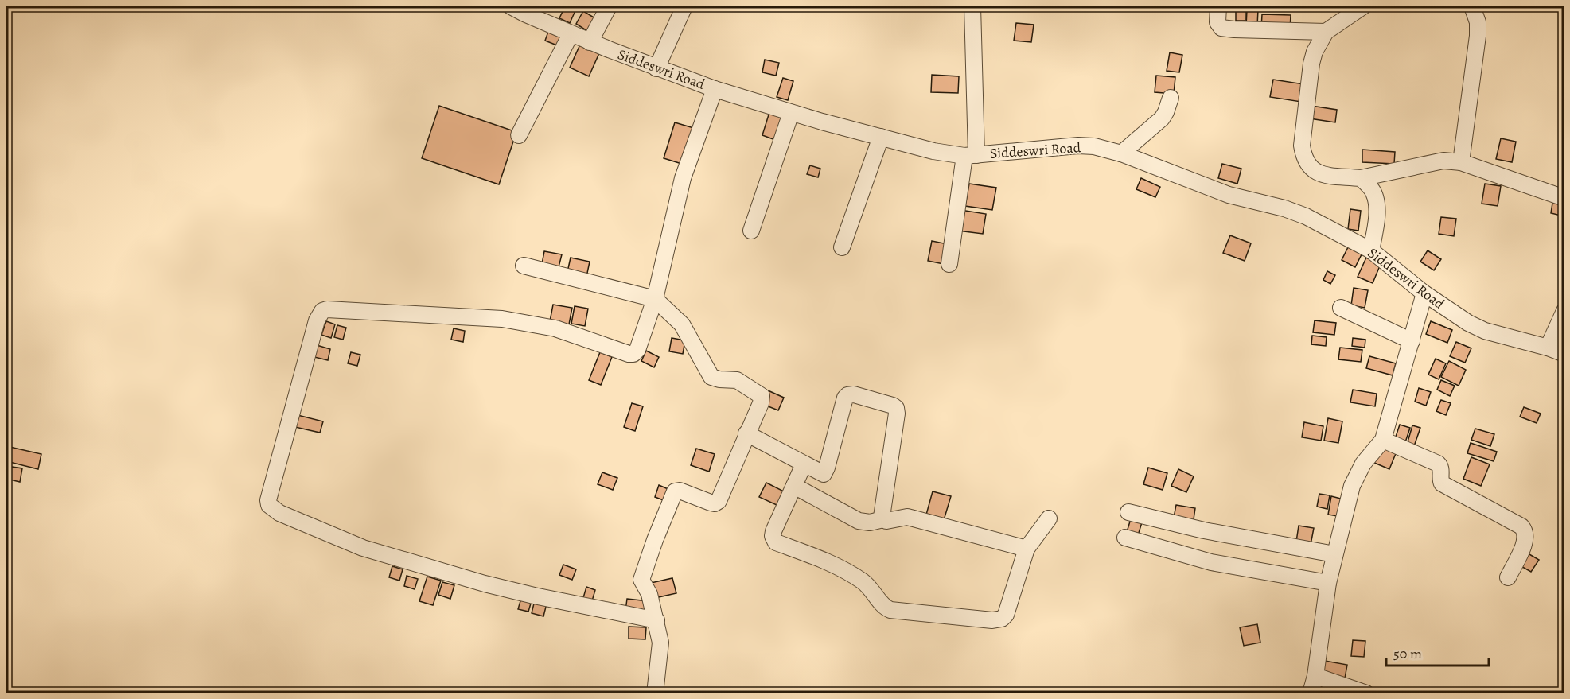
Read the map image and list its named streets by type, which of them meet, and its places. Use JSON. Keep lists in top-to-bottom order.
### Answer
{
  "streets": {
    "street": ["Siddeswri Road"]
  },
  "scale_bar": "50 m"
}
